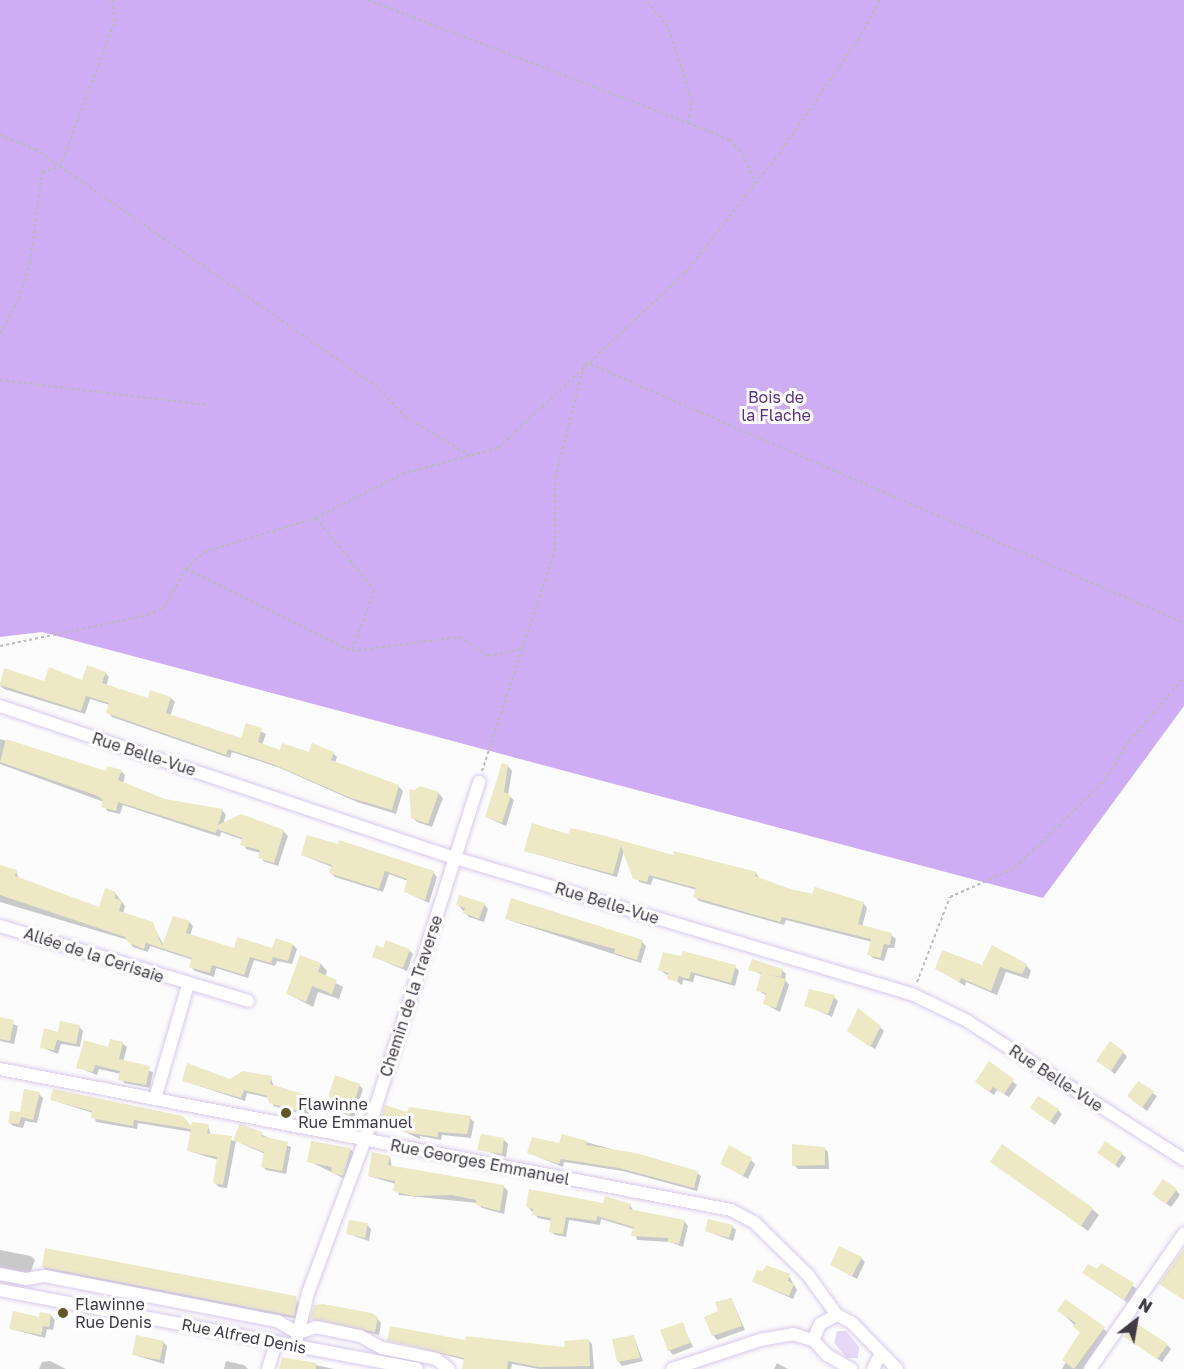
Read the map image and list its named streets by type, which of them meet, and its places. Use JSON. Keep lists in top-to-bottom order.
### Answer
{
  "streets": {
    "street": [
      "Rue Belle-Vue",
      "Allée de la Cerisaie",
      "Chemin de la Traverse",
      "Rue Georges Emmanuel",
      "Rue Alfred Denis"
    ]
  },
  "crossings": [
    ["Rue Belle-Vue", "Chemin de la Traverse"],
    ["Chemin de la Traverse", "Rue Georges Emmanuel"],
    ["Chemin de la Traverse", "Rue Alfred Denis"]
  ],
  "parks": ["Bois de la Flache"],
  "places": ["Flawinne Rue Emmanuel", "Flawinne Rue Denis"],
  "north": "top right"
}
